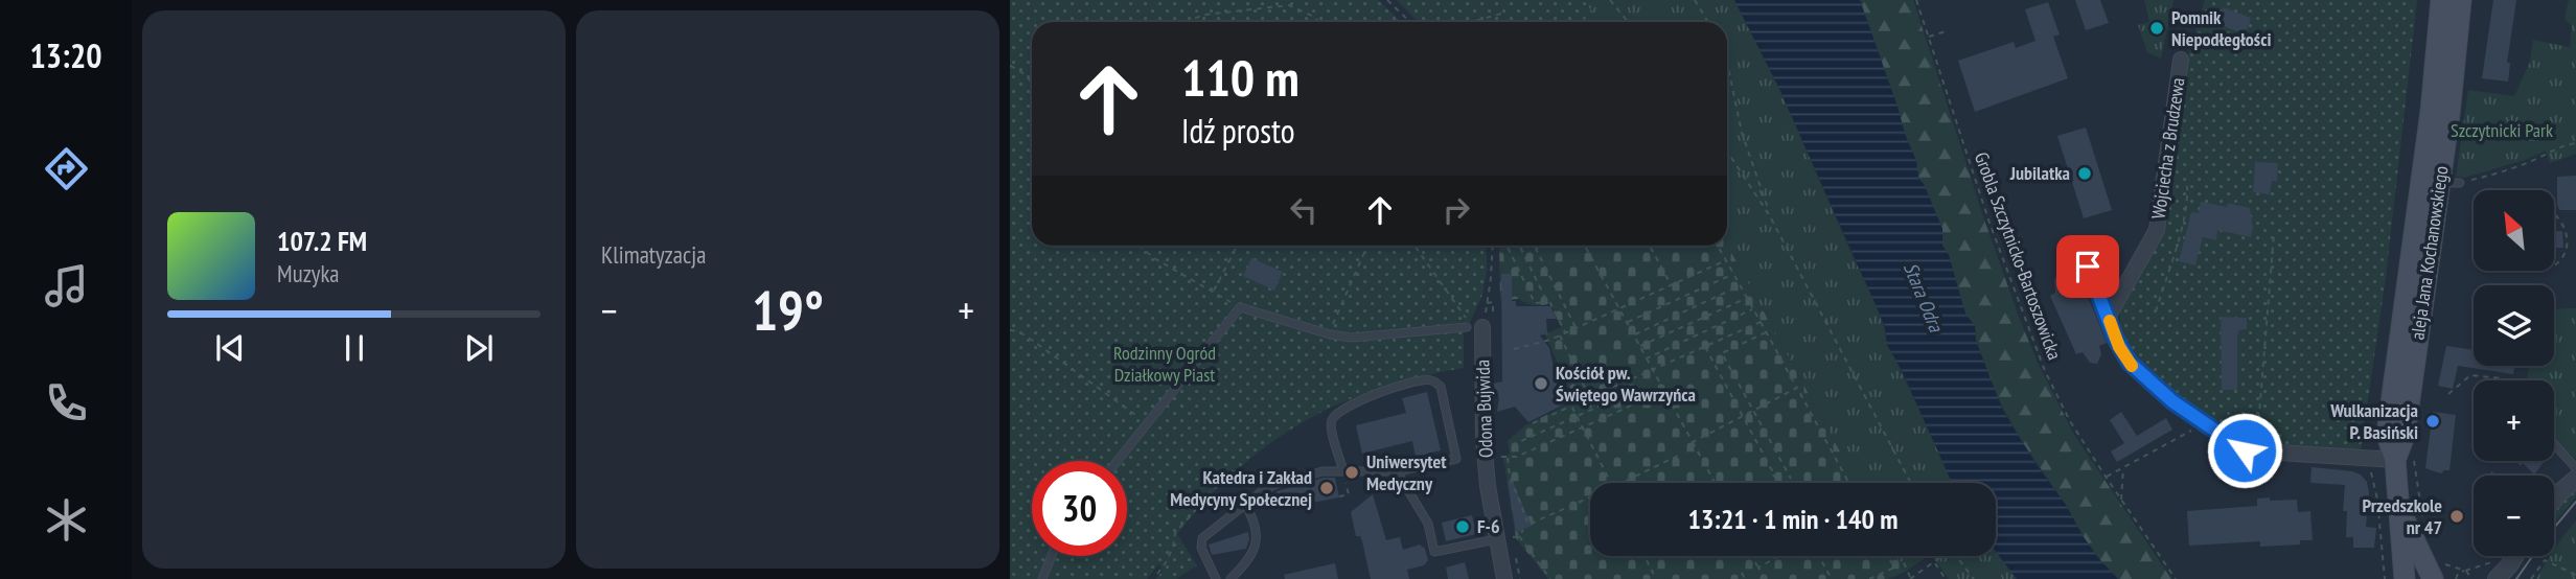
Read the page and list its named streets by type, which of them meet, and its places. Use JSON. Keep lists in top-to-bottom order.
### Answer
{
  "streets": {
    "main road": ["aleja Jana Kochanowskiego"],
    "street": ["Wojciecha z Brudzewa", "Odona Bujwida"],
    "path": ["Grobla Szczytnicko-Bartoszowicka"]
  },
  "water": ["Stara Odra"],
  "parks": ["Szczytnicki Park", "Rodzinny Ogród Działkowy Piast"],
  "places": [
    "Pomnik Niepodłegłości",
    "Jubilatka",
    "Kościół pw. Świętego Wawrzyńca",
    "Wulkanizacja P. Basiński",
    "Uniwersytet Medyczny",
    "Katedra i Zakład Medycyny Społecznej",
    "Przedszkole nr 47",
    "F-6"
  ],
  "north": "top left",
  "page": {
    "tabs": "13:20",
    "tile": "Klimatyzacja",
    "turn": ["110 m", "Idź prosto"],
    "map_buttons": ["+", "−"],
    "song": ["107.2 FM", "Muzyka"],
    "heat": ["−", "19°", "+"],
    "limit": "30",
    "trip": "13:21 · 1 min · 140 m"
  }
}
